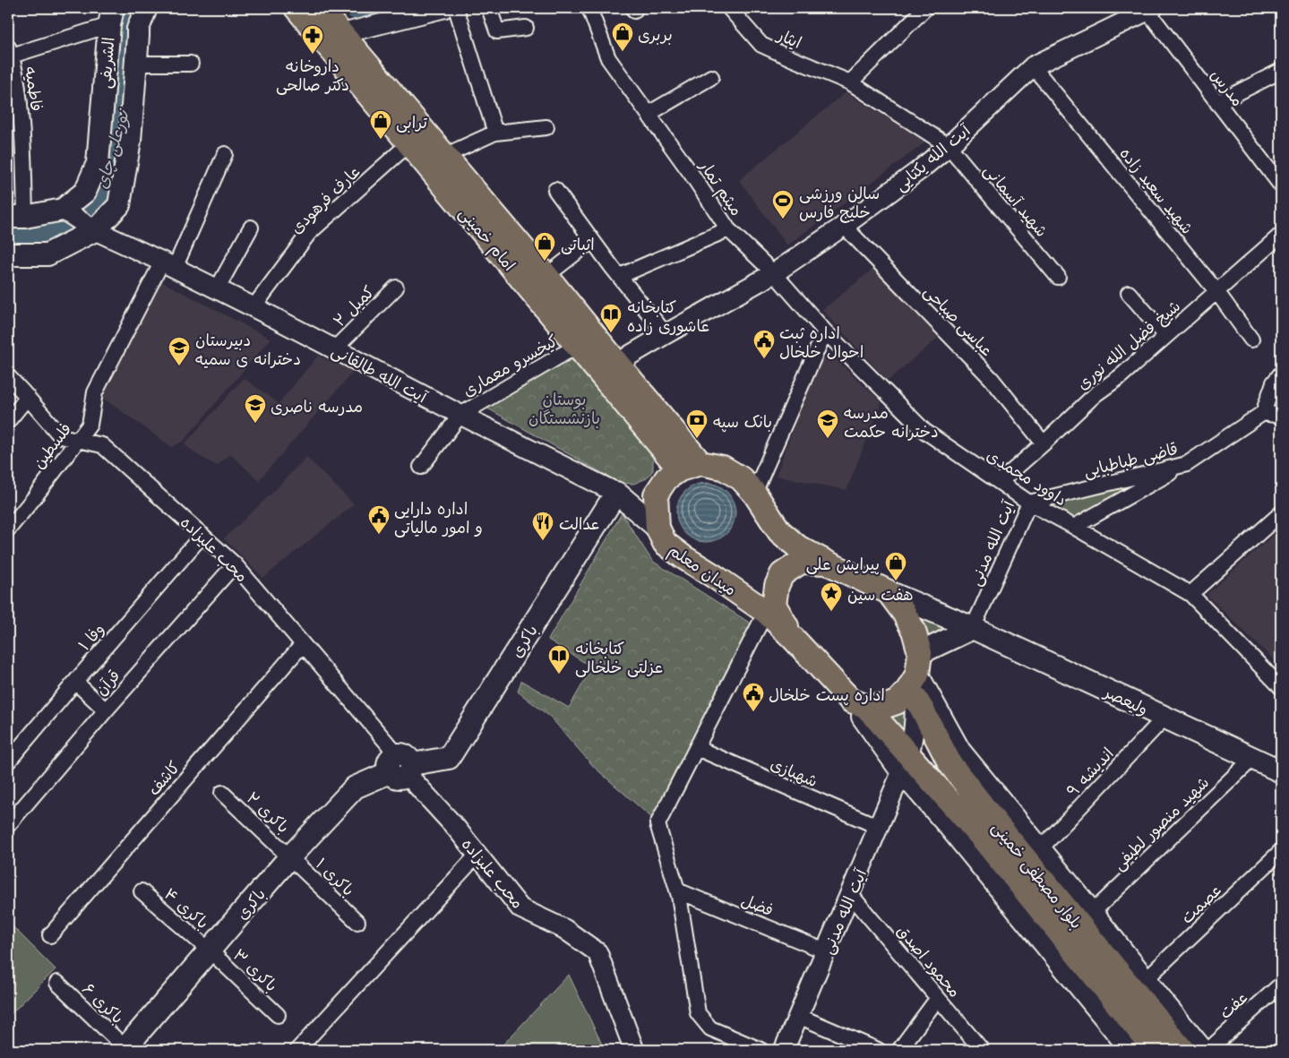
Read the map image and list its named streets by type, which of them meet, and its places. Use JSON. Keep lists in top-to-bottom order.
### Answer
{
  "streets": {
    "main road": [
      "الشریفی",
      "امام خمینی",
      "آیت الله طالقانی",
      "میدان معلم",
      "باکری",
      "ولیعصر",
      "بلوار مصطفی خمینی"
    ],
    "street": [
      "ایثار",
      "مدرس",
      "فاطمیه",
      "آیت الله یکتایی",
      "میثم تمار",
      "شهید سعید زاده",
      "عارف فرهودی",
      "شهید آسمانی",
      "کمیل ۲",
      "عباسی صباحی",
      "شیخ فضل الله نوری",
      "کیخسرو معماری",
      "فلسطین",
      "قاضی طباطبایی",
      "داوود محمدی",
      "آیت الله مدنی",
      "محب علیزاده",
      "وفا ۱",
      "قرآن",
      "شهبازی",
      "اندیشه ۹",
      "کاشف",
      "باکری ۲",
      "شهید منصور لطیفی",
      "باکری ۱",
      "عصمت",
      "فضل",
      "باکری ۴",
      "آیت‌ الله مدنی",
      "محمود اصدق",
      "باکری ۳",
      "باکری ۶",
      "عفت"
    ]
  },
  "crossings": [
    ["ایثار", "آیت الله یکتایی"],
    ["ایثار", "شهید آسمانی"],
    ["الشریفی", "فاطمیه"],
    ["الشریفی", "آیت الله طالقانی"],
    ["مدرس", "آیت الله یکتایی"],
    ["آیت الله یکتایی", "میثم تمار"],
    ["آیت الله یکتایی", "شهید سعید زاده"],
    ["آیت الله یکتایی", "شهید آسمانی"],
    ["آیت الله یکتایی", "امام خمینی"],
    ["آیت الله یکتایی", "عباسی صباحی"],
    ["آیت الله یکتایی", "داوود محمدی"],
    ["میثم تمار", "داوود محمدی"],
    ["شهید سعید زاده", "شیخ فضل الله نوری"],
    ["عارف فرهودی", "امام خمینی"],
    ["عارف فرهودی", "آیت الله طالقانی"],
    ["امام خمینی", "کیخسرو معماری"],
    ["امام خمینی", "میدان معلم"],
    ["کمیل ۲", "آیت الله طالقانی"],
    ["عباسی صباحی", "شیخ فضل الله نوری"],
    ["شیخ فضل الله نوری", "داوود محمدی"],
    ["کیخسرو معماری", "آیت الله طالقانی"],
    ["آیت الله طالقانی", "فلسطین"],
    ["آیت الله طالقانی", "میدان معلم"],
    ["آیت الله طالقانی", "باکری"],
    ["فلسطین", "محب علیزاده"],
    ["قاضی طباطبایی", "داوود محمدی"],
    ["قاضی طباطبایی", "آیت الله مدنی"],
    ["داوود محمدی", "آیت الله مدنی"],
    ["آیت الله مدنی", "ولیعصر"],
    ["محب علیزاده", "وفا ۱"],
    ["محب علیزاده", "باکری"],
    ["محب علیزاده", "قرآن"],
    ["محب علیزاده", "کاشف"],
    ["میدان معلم", "ولیعصر"],
    ["میدان معلم", "بلوار مصطفی خمینی"],
    ["میدان معلم", "آیت‌ الله مدنی"],
    ["باکری", "باکری ۲"],
    ["باکری", "باکری ۱"],
    ["باکری", "باکری ۴"],
    ["باکری", "باکری ۳"],
    ["باکری", "باکری ۶"],
    ["ولیعصر", "اندیشه ۹"],
    ["ولیعصر", "شهید منصور لطیفی"],
    ["ولیعصر", "بلوار مصطفی خمینی"],
    ["ولیعصر", "آیت‌ الله مدنی"],
    ["شهبازی", "آیت‌ الله مدنی"],
    ["باکری ۲", "باکری ۱"],
    ["بلوار مصطفی خمینی", "آیت‌ الله مدنی"],
    ["فضل", "آیت‌ الله مدنی"],
    ["باکری ۴", "باکری ۳"],
    ["آیت‌ الله مدنی", "محمود اصدق"]
  ],
  "water": ["نورعلی چای"],
  "parks": ["بوستان بازنشستگان"],
  "places": {
    "shop": [
      "بربری",
      "ترابی",
      "اثباتی",
      "پیرایش علی"
    ],
    "pharmacy": ["داروخانه دکتر صالحی"],
    "sports": ["سالن ورزشی خلیج فارس"],
    "library": ["کتابخانه عاشوری زاده", "کتابخانه عزلتی خلخالی"],
    "public building": ["اداره ثبت احوال خلخال", "اداره دارایی و امور مالیاتی", "اداره پست خلخال"],
    "school or university": ["دبیرستان دخترانه ی سمیه", "مدرسه ناصری", "مدرسه دخترانه حکمت"],
    "bank": ["بانک سپه"],
    "restaurant": ["عدالت"],
    "place": ["هفت سین"]
  }
}
